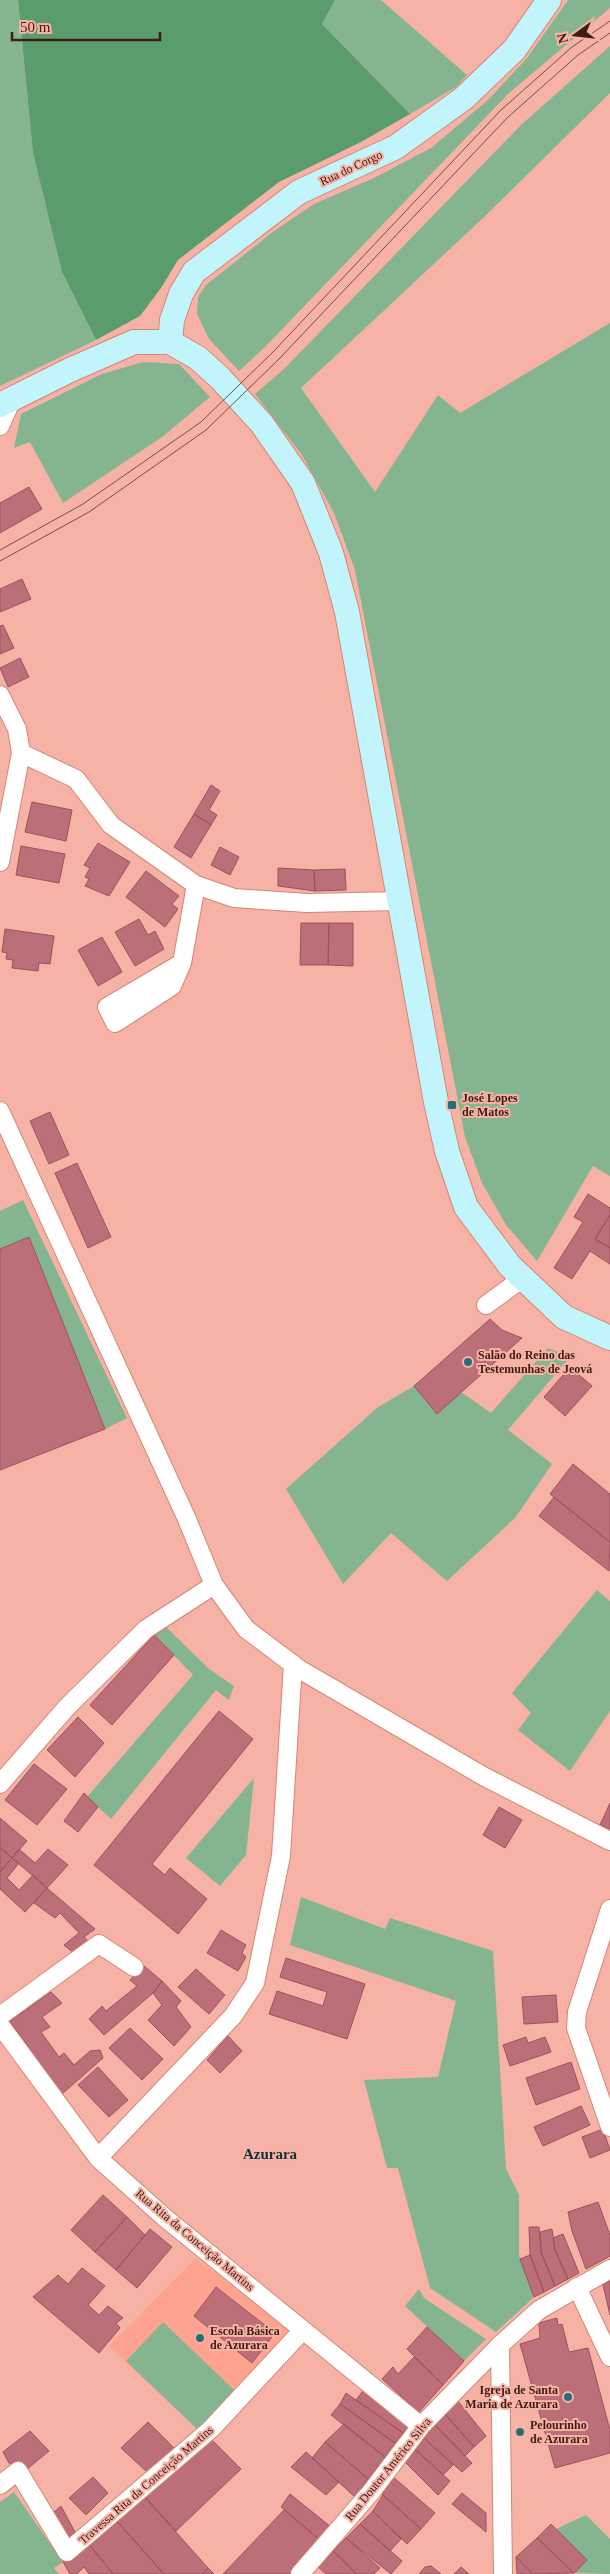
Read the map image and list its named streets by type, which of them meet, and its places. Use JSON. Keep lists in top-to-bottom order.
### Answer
{
  "streets": {
    "street": [
      "Rua do Corgo",
      "Rua Rita da Conceição Martins",
      "Rua Doutor Américo Silva",
      "Travessa Rita da Conceição Martins"
    ]
  },
  "crossings": [
    ["Rua Rita da Conceição Martins", "Rua Doutor Américo Silva"],
    ["Rua Rita da Conceição Martins", "Travessa Rita da Conceição Martins"]
  ],
  "districts": ["Azurara"],
  "places": {
    "transit": ["José Lopes de Matos"],
    "other": [
      "Salão do Reino das Testemunhas de Jeová",
      "Escola Básica de Azurara",
      "Igreja de Santa Maria de Azurara",
      "Pelourinho de Azurara"
    ]
  },
  "scale_bar": "50 m",
  "north": "left"
}
